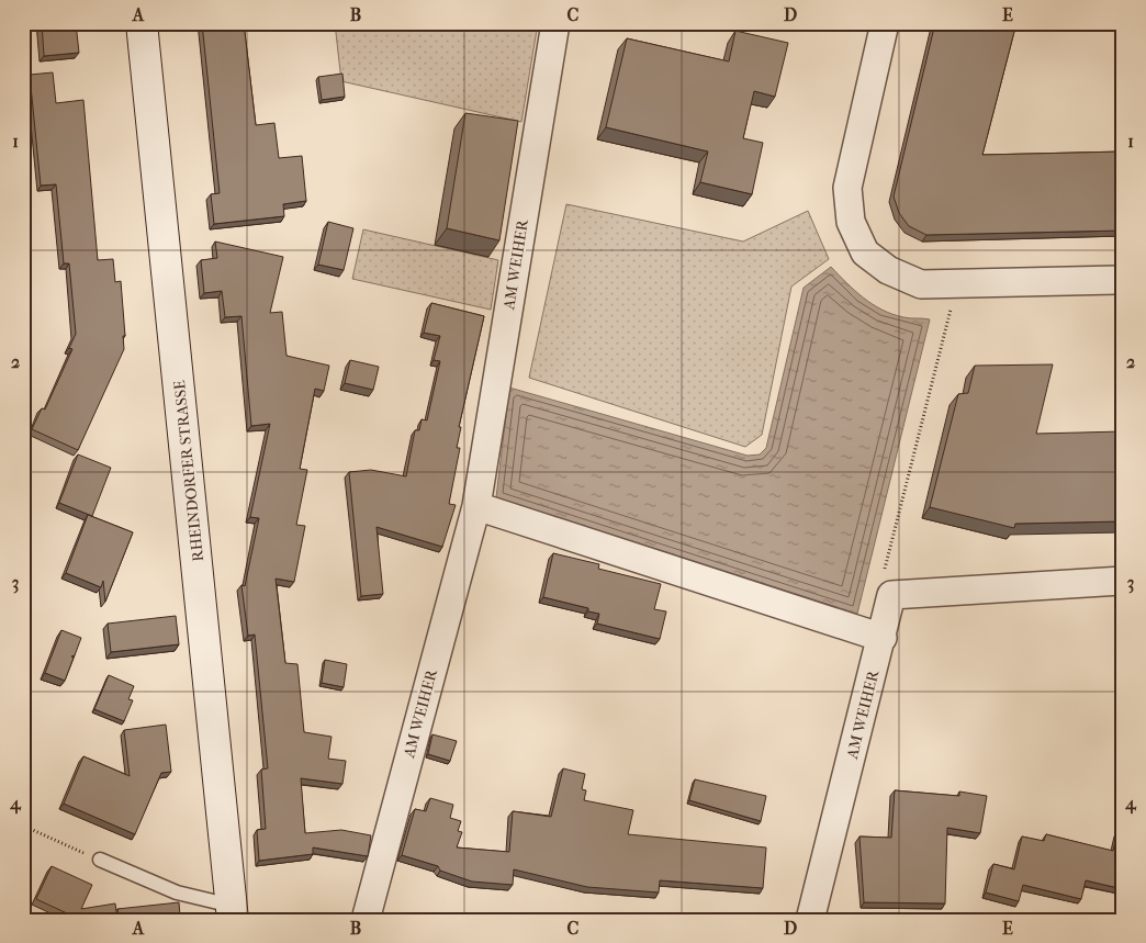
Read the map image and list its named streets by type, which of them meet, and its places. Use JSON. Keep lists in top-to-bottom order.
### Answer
{
  "streets": {
    "main road": ["RHEINDORFER STRASSE"],
    "street": ["AM WEIHER"]
  },
  "grid": {
    "columns": [
      "A",
      "B",
      "C",
      "D",
      "E"
    ],
    "rows": [
      "1",
      "2",
      "3",
      "4"
    ]
  }
}
